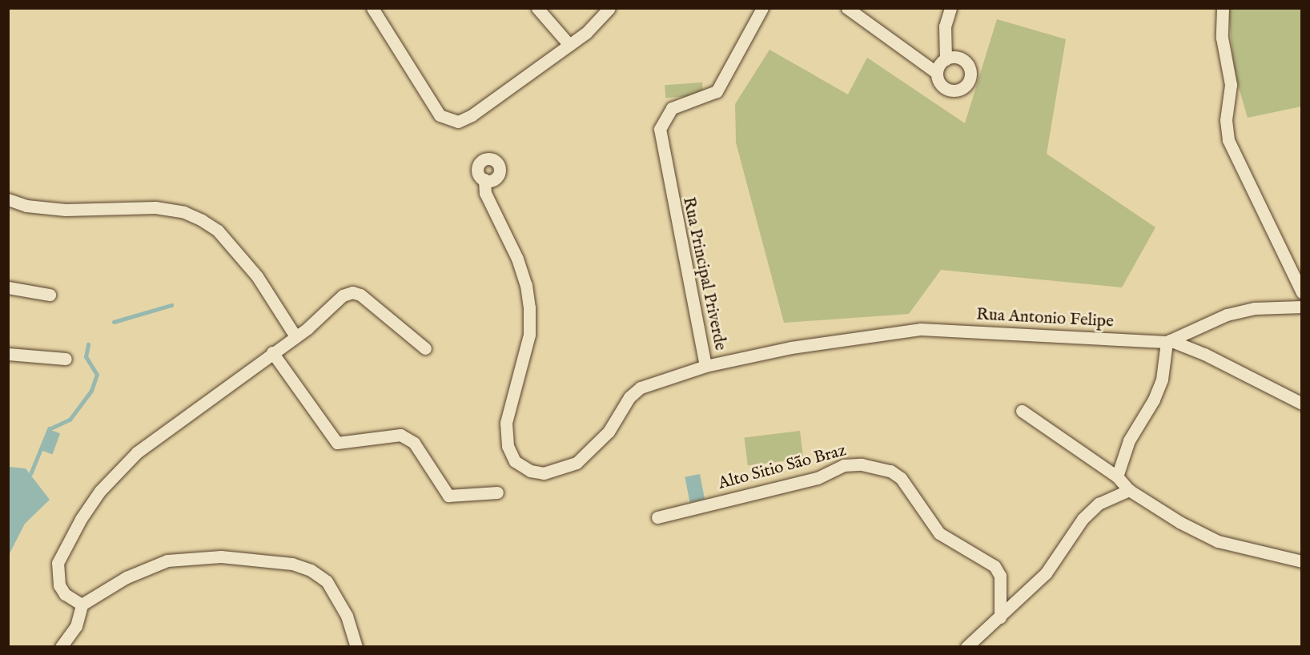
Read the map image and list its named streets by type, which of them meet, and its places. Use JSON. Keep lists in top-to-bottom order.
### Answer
{
  "streets": {
    "street": ["Rua Principal Priverde", "Rua Antonio Felipe", "Alto Sitio São Braz"]
  },
  "crossings": [
    ["Rua Principal Priverde", "Rua Antonio Felipe"]
  ]
}
